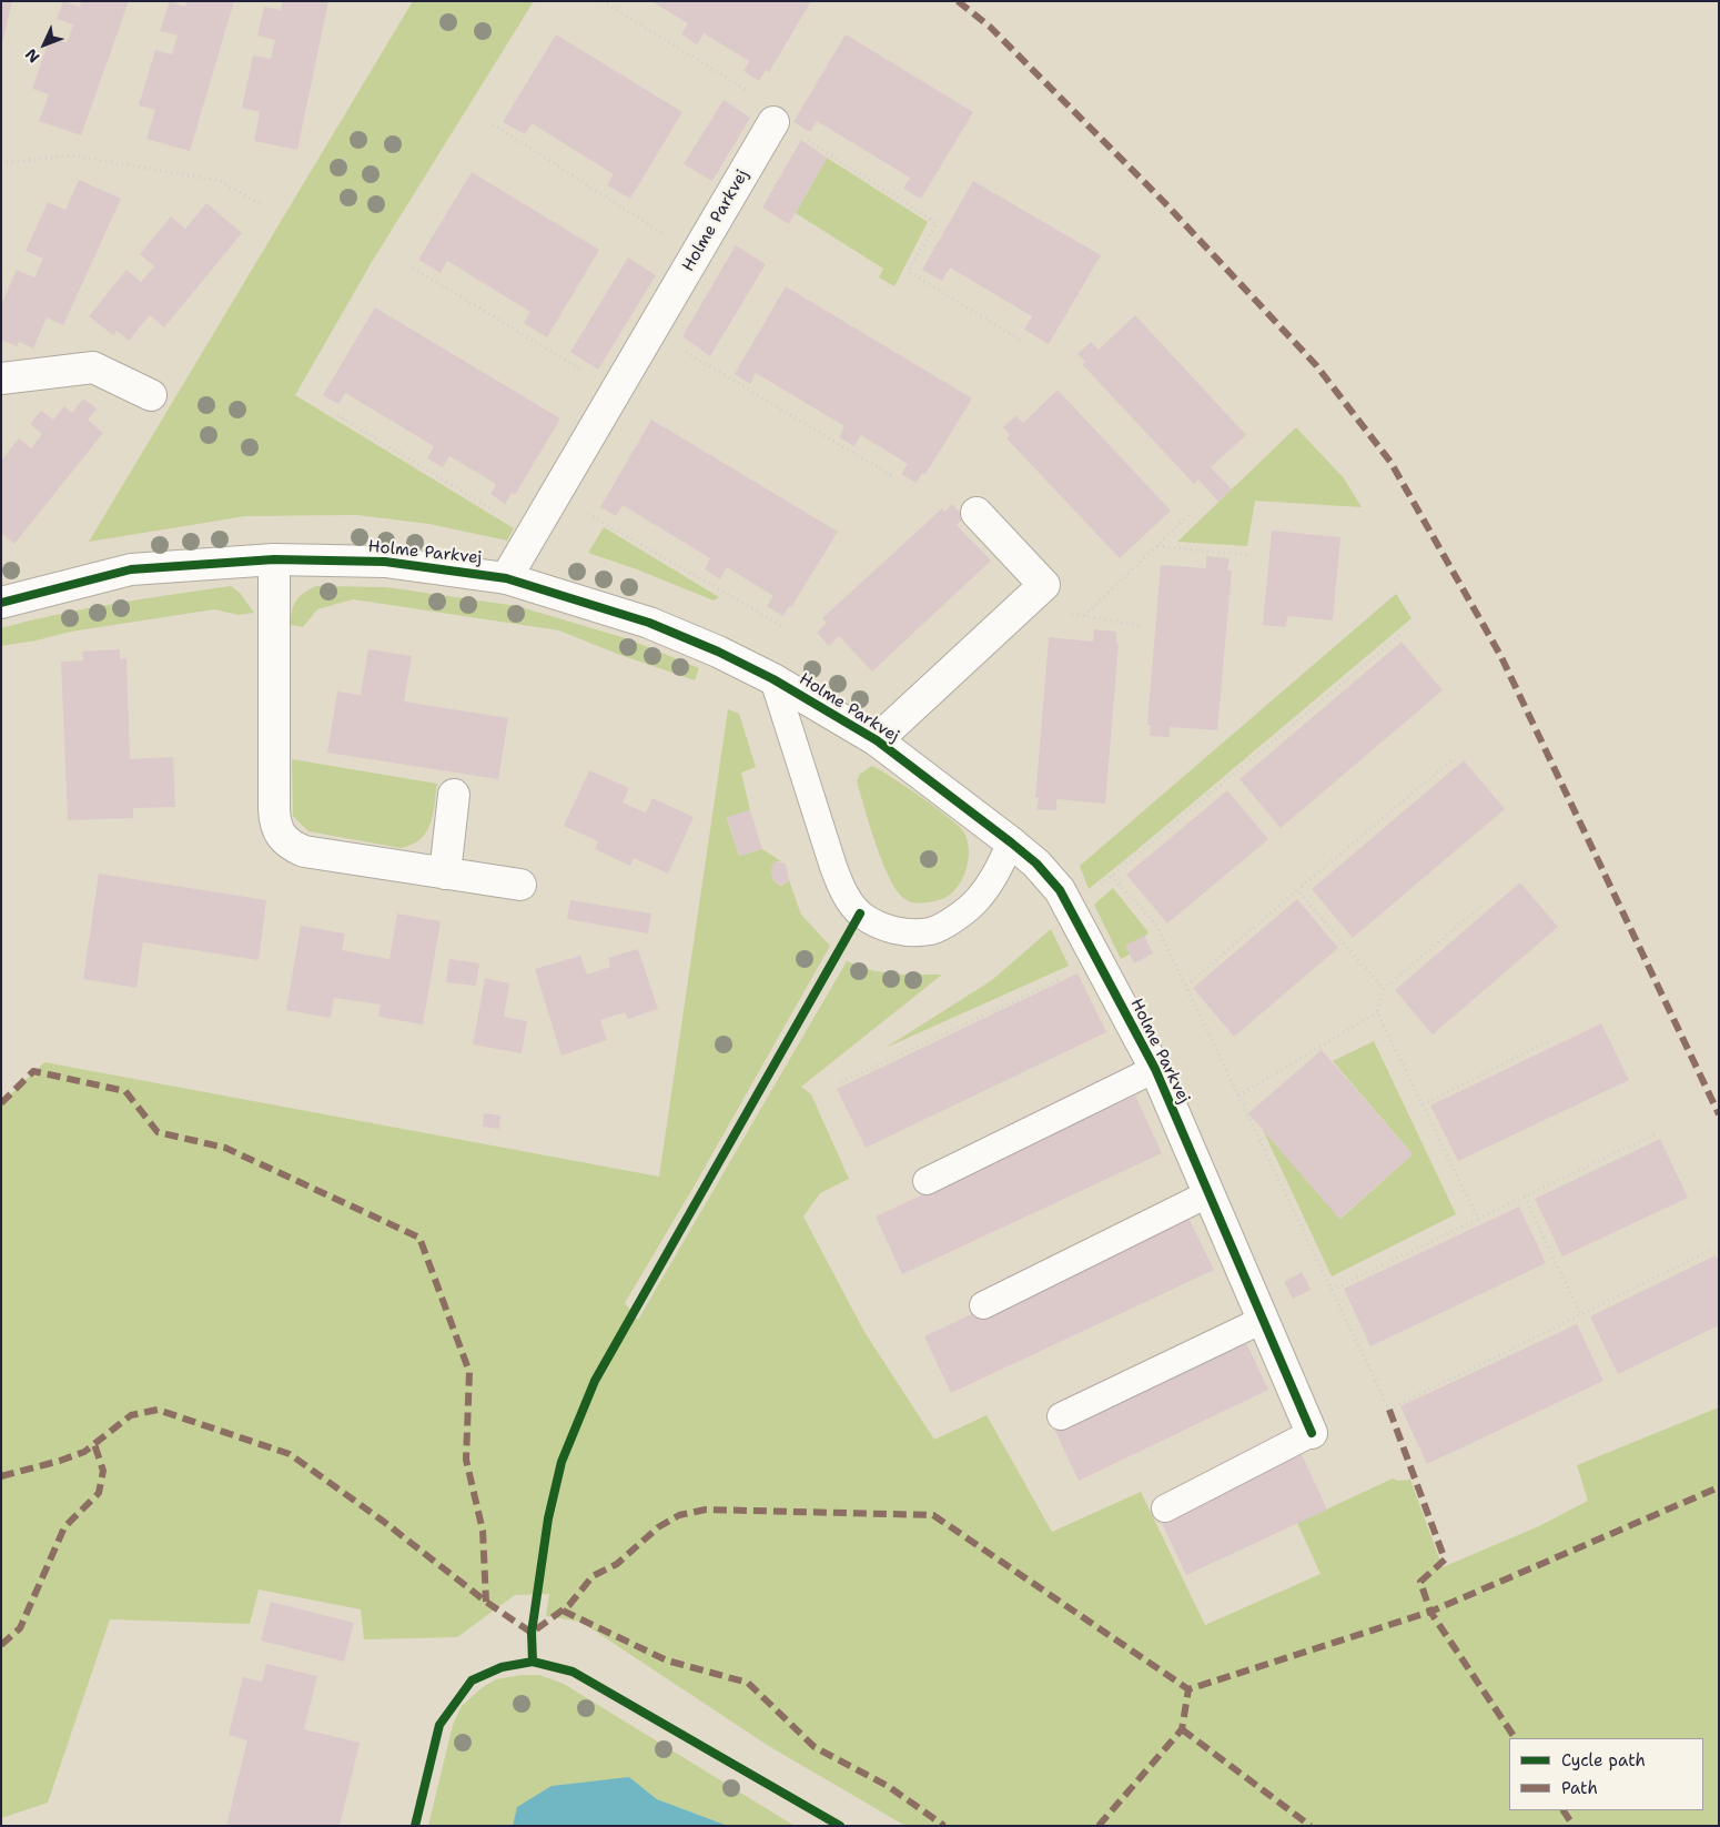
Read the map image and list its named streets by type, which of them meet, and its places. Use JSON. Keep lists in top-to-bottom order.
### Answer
{
  "streets": {
    "street": ["Holme Parkvej"]
  },
  "legend": ["Cycle path", "Path"],
  "north": "bottom left"
}
